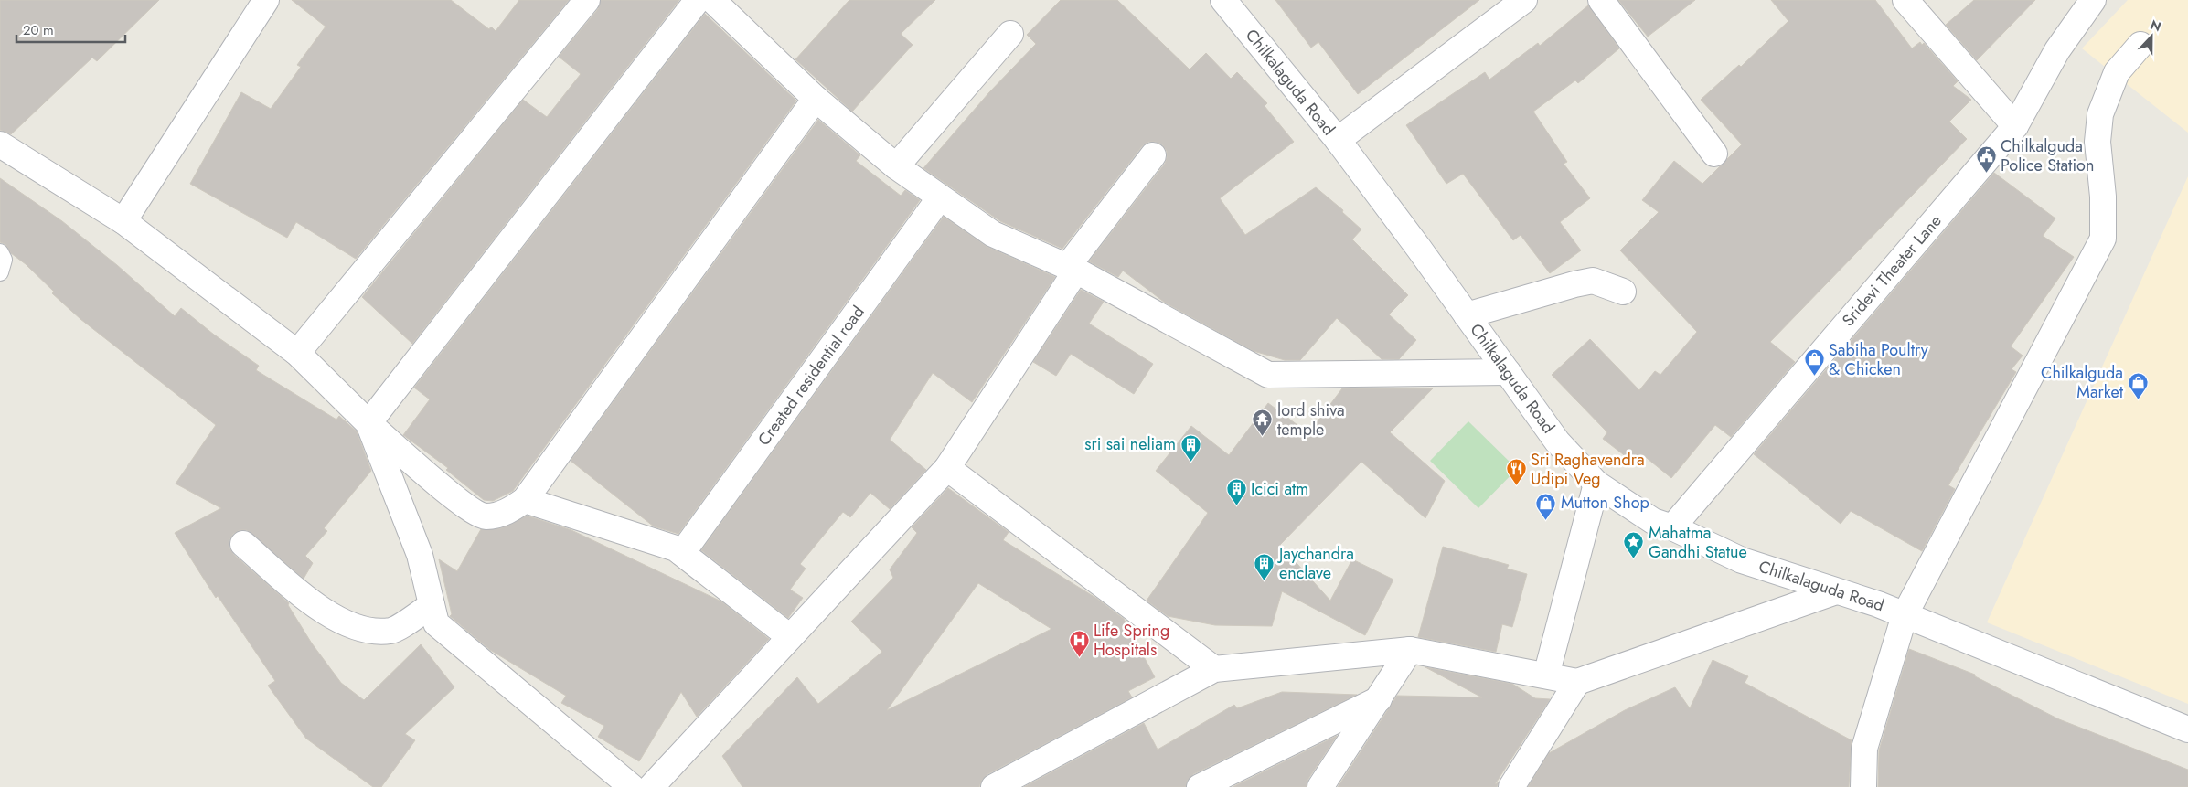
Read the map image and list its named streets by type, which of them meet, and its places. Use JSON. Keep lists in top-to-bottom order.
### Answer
{
  "streets": {
    "street": ["Chilkalaguda Road", "Sridevi Theater Lane", "Created residential road"]
  },
  "crossings": [
    ["Chilkalaguda Road", "Sridevi Theater Lane"]
  ],
  "places": {
    "public building": ["Chilkalguda Police Station"],
    "shop": ["Sabiha Poultry & Chicken", "Chilkalguda Market", "Mutton Shop"],
    "temple": ["lord shiva temple"],
    "building": ["sri sai neliam", "Icici atm", "Jaychandra enclave"],
    "restaurant": ["Sri Raghavendra Udipi Veg"],
    "place": ["Mahatma Gandhi Statue"],
    "hospital": ["Life Spring Hospitals"]
  },
  "scale_bar": "20 m",
  "north": "top"
}
